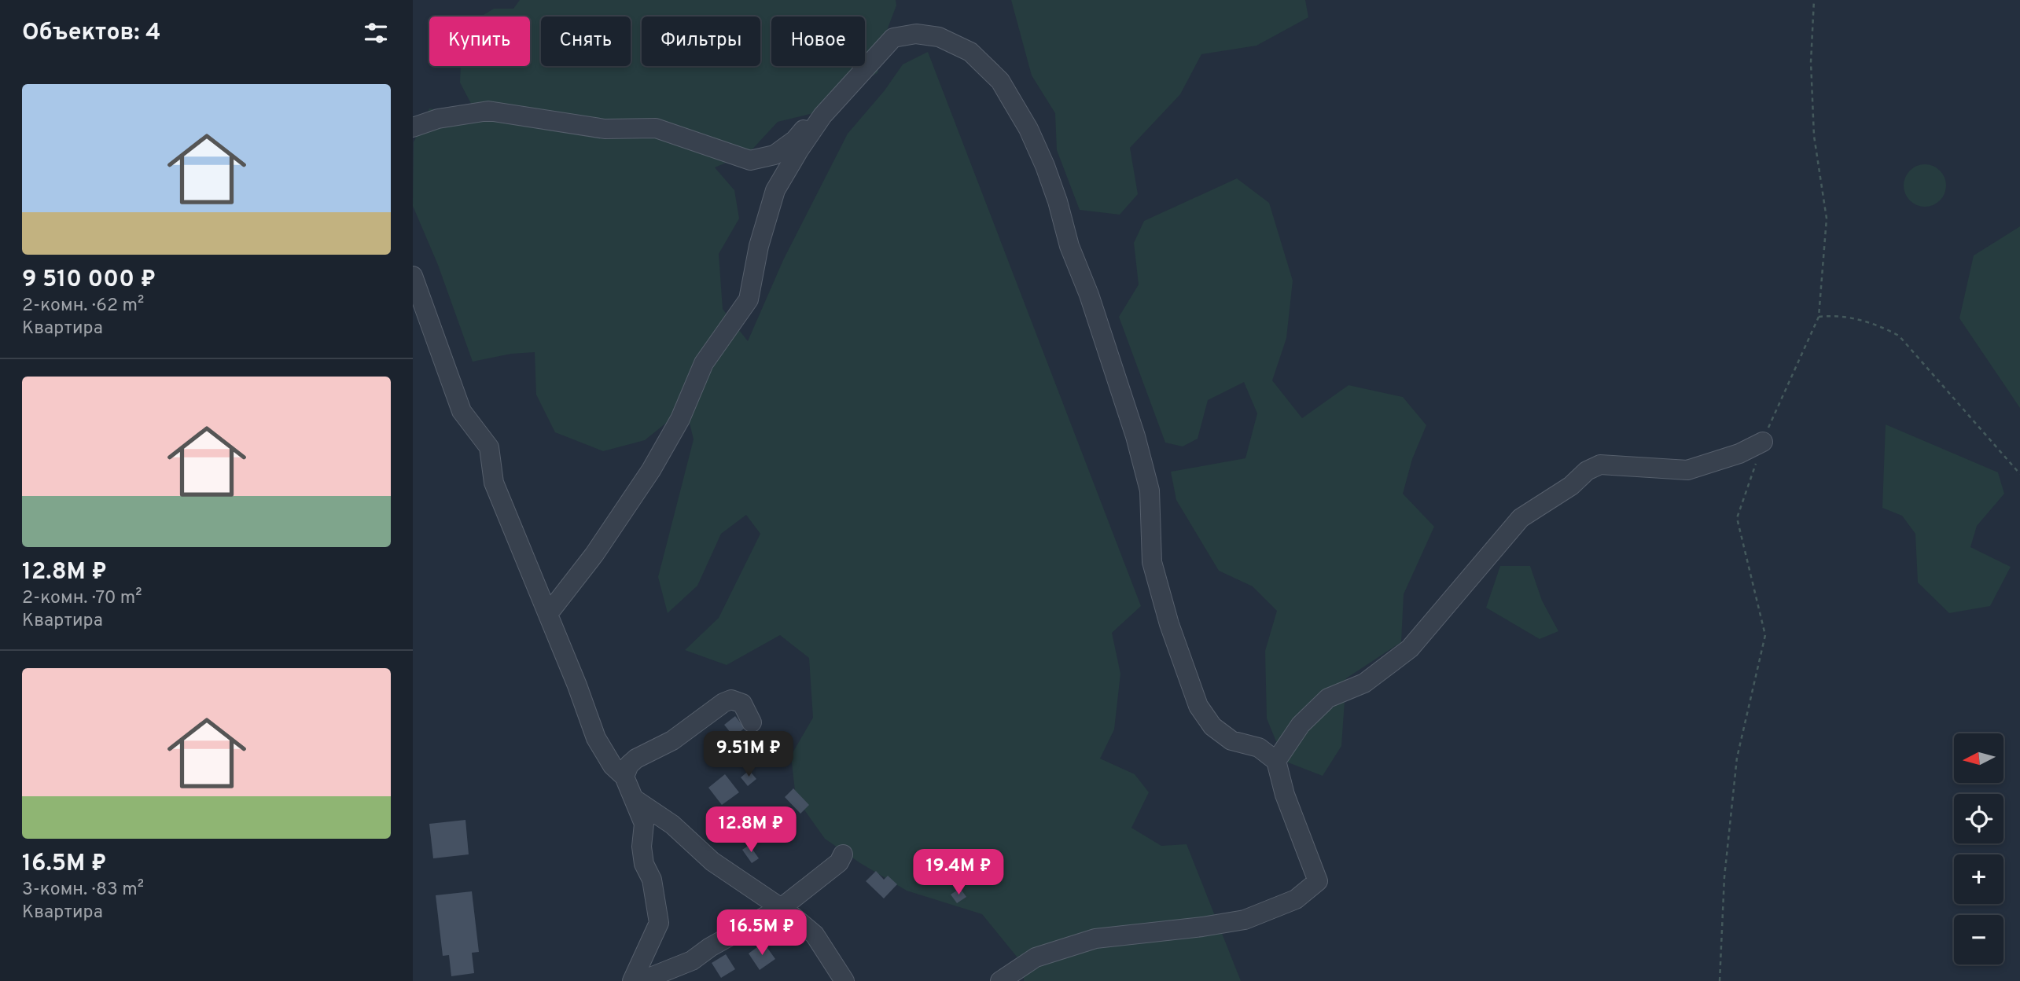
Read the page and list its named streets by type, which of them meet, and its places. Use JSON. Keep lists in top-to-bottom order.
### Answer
{
  "north": "left",
  "page": {
    "heading": "Объектов: 4",
    "chip": [
      "Купить",
      "Снять",
      "Фильтры",
      "Новое"
    ],
    "list": [
      {
        "name": "9 510 000 ₽",
        "note": "2-комн. · 62 m² · Квартира"
      },
      {
        "name": "12.8M ₽",
        "note": "2-комн. · 70 m² · Квартира"
      },
      {
        "name": "16.5M ₽",
        "note": "3-комн. · 83 m² · Квартира"
      }
    ],
    "price": [
      "9.51M ₽",
      "12.8M ₽",
      "19.4M ₽",
      "16.5M ₽"
    ],
    "map_buttons": ["+", "−"]
  }
}
